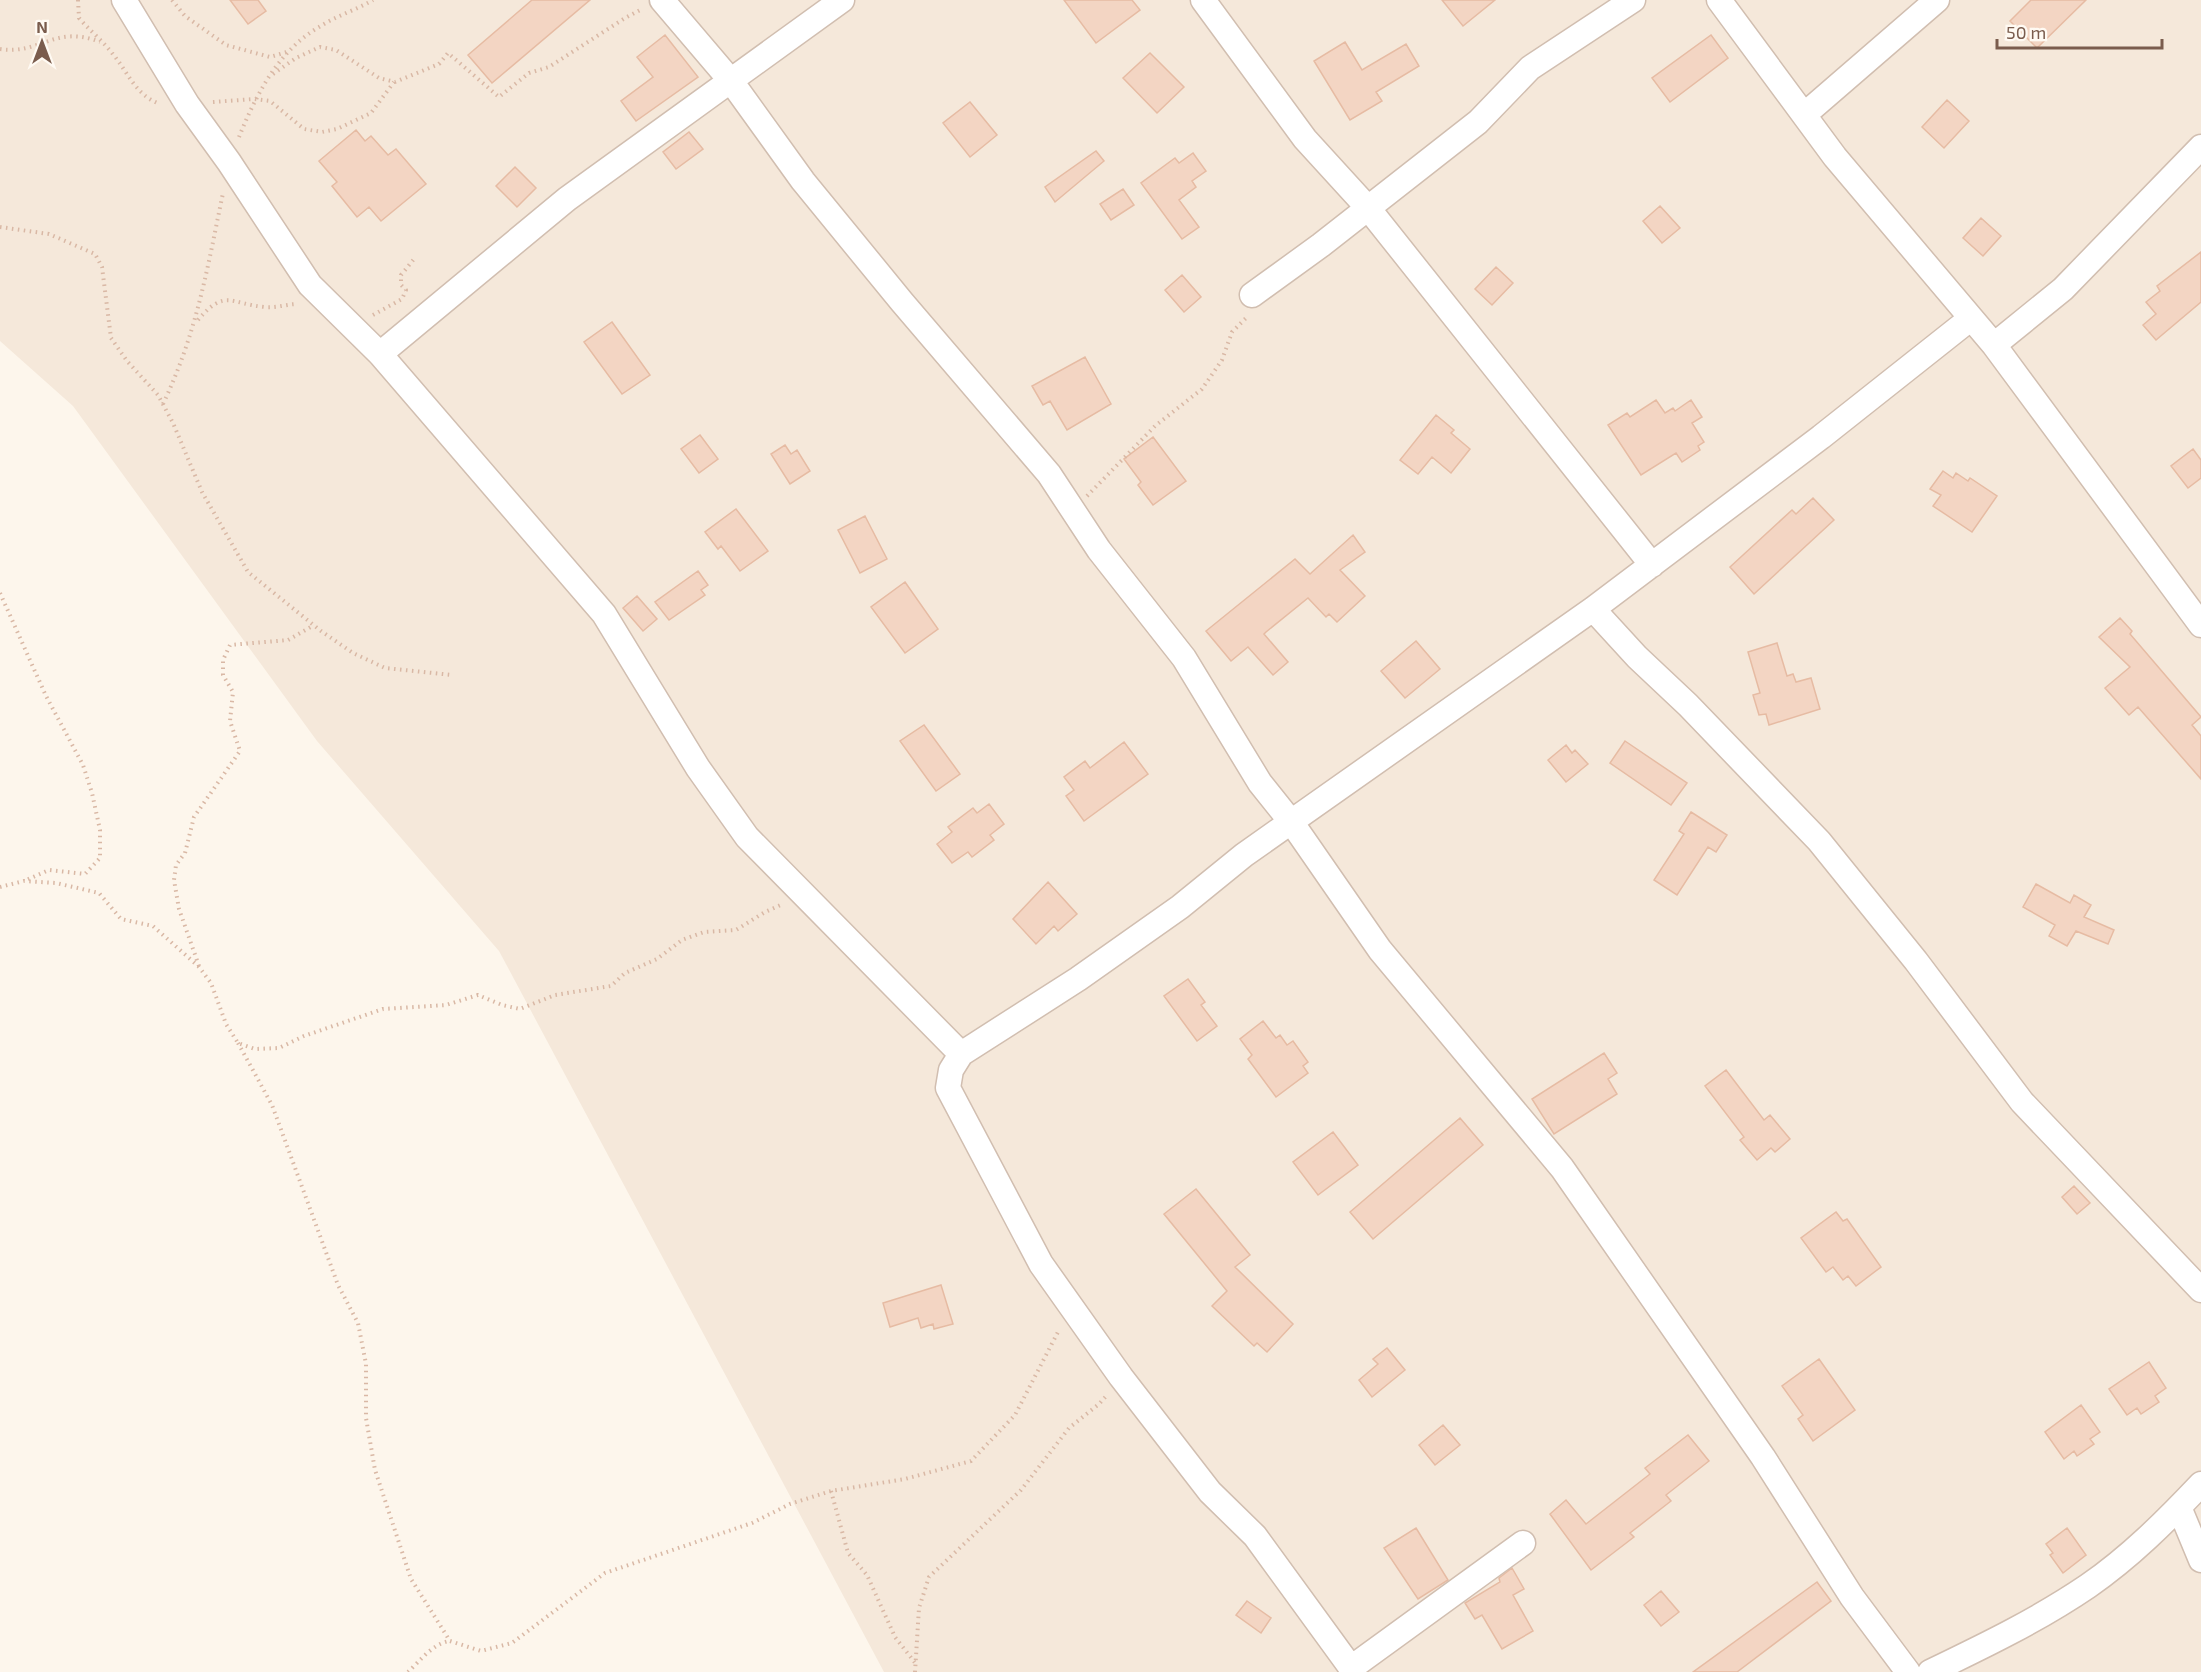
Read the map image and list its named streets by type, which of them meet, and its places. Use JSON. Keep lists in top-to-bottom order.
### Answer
{
  "scale_bar": "50 m",
  "north": "top"
}
